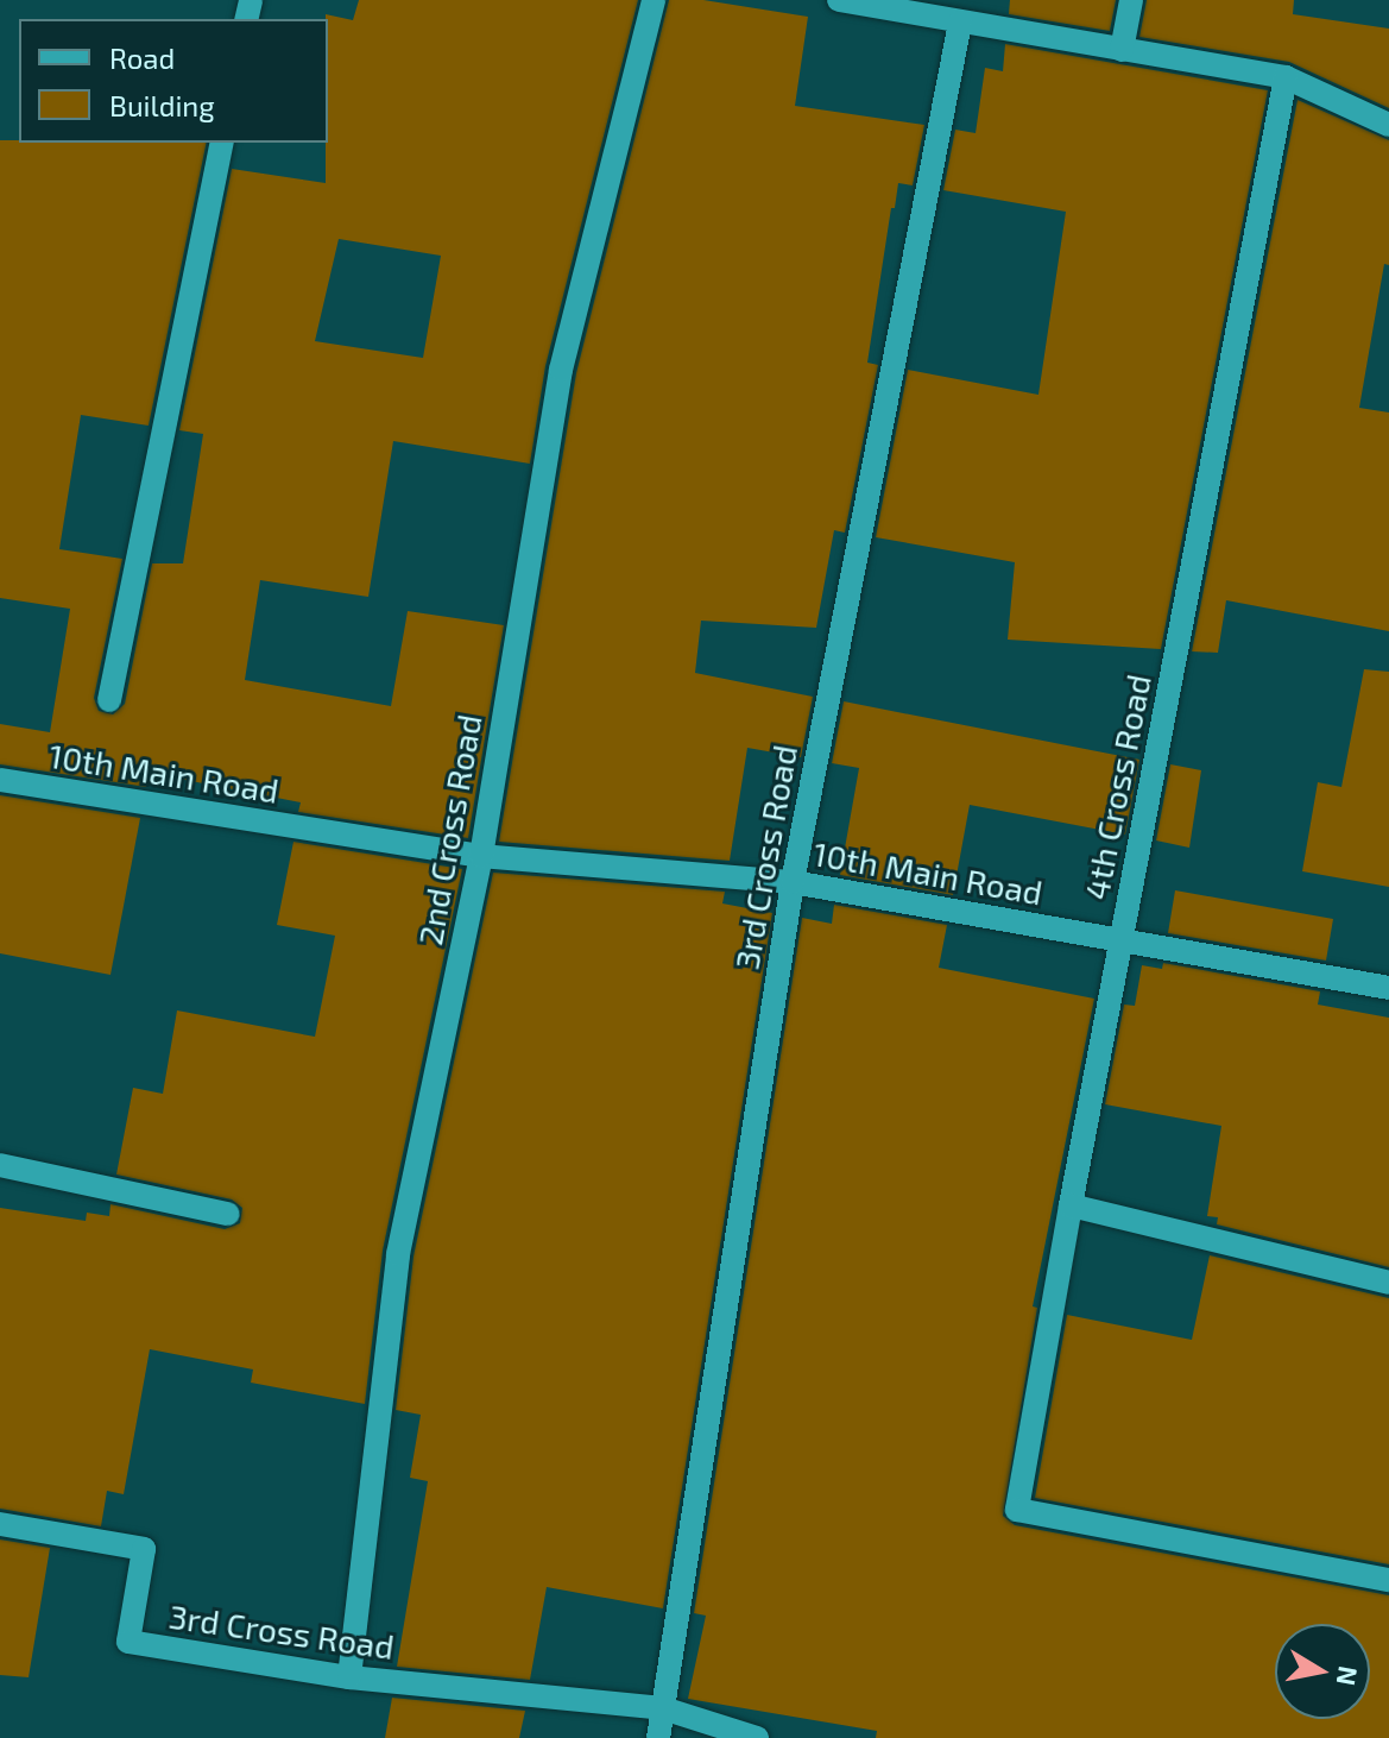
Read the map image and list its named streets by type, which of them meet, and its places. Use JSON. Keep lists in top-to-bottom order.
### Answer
{
  "streets": {
    "street": [
      "10th Main Road",
      "4th Cross Road",
      "2nd Cross Road",
      "3rd Cross Road"
    ]
  },
  "crossings": [
    ["10th Main Road", "4th Cross Road"],
    ["10th Main Road", "2nd Cross Road"],
    ["10th Main Road", "3rd Cross Road"],
    ["2nd Cross Road", "3rd Cross Road"]
  ],
  "legend": ["Road", "Building"],
  "north": "right"
}
